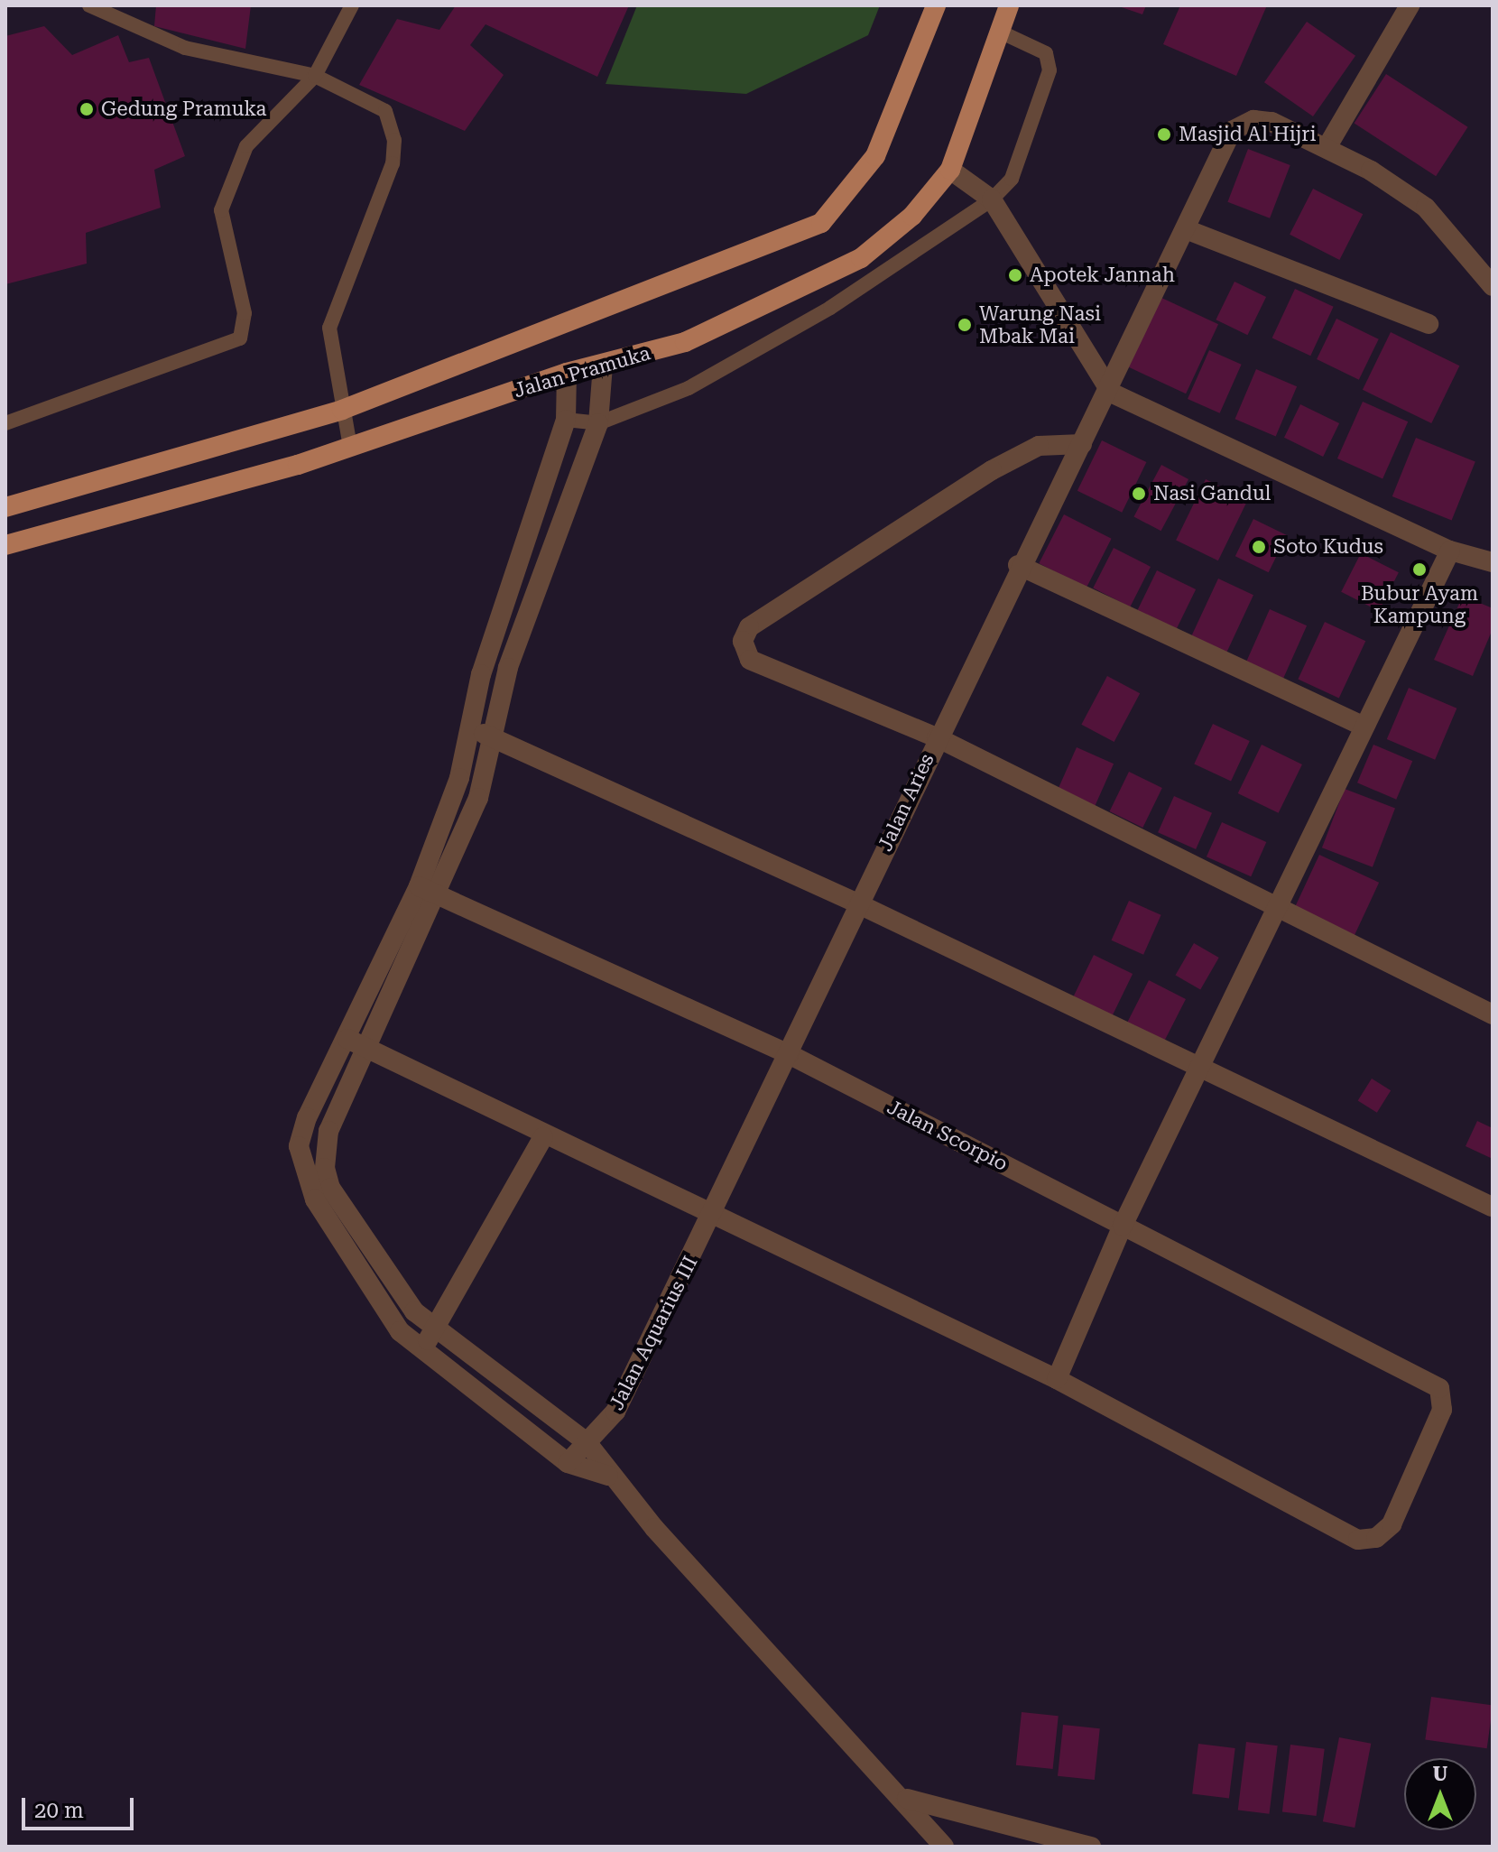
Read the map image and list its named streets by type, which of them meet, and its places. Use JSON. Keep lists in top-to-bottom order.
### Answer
{
  "streets": {
    "main road": ["Jalan Pramuka"],
    "street": ["Jalan Aries", "Jalan Scorpio", "Jalan Aquarius III"]
  },
  "crossings": [
    ["Jalan Aries", "Jalan Scorpio"],
    ["Jalan Aries", "Jalan Aquarius III"]
  ],
  "places": [
    "Gedung Pramuka",
    "Masjid Al Hijri",
    "Apotek Jannah",
    "Warung Nasi Mbak Mai",
    "Nasi Gandul",
    "Soto Kudus",
    "Bubur Ayam Kampung"
  ],
  "scale_bar": "20 m",
  "north": "top"
}
